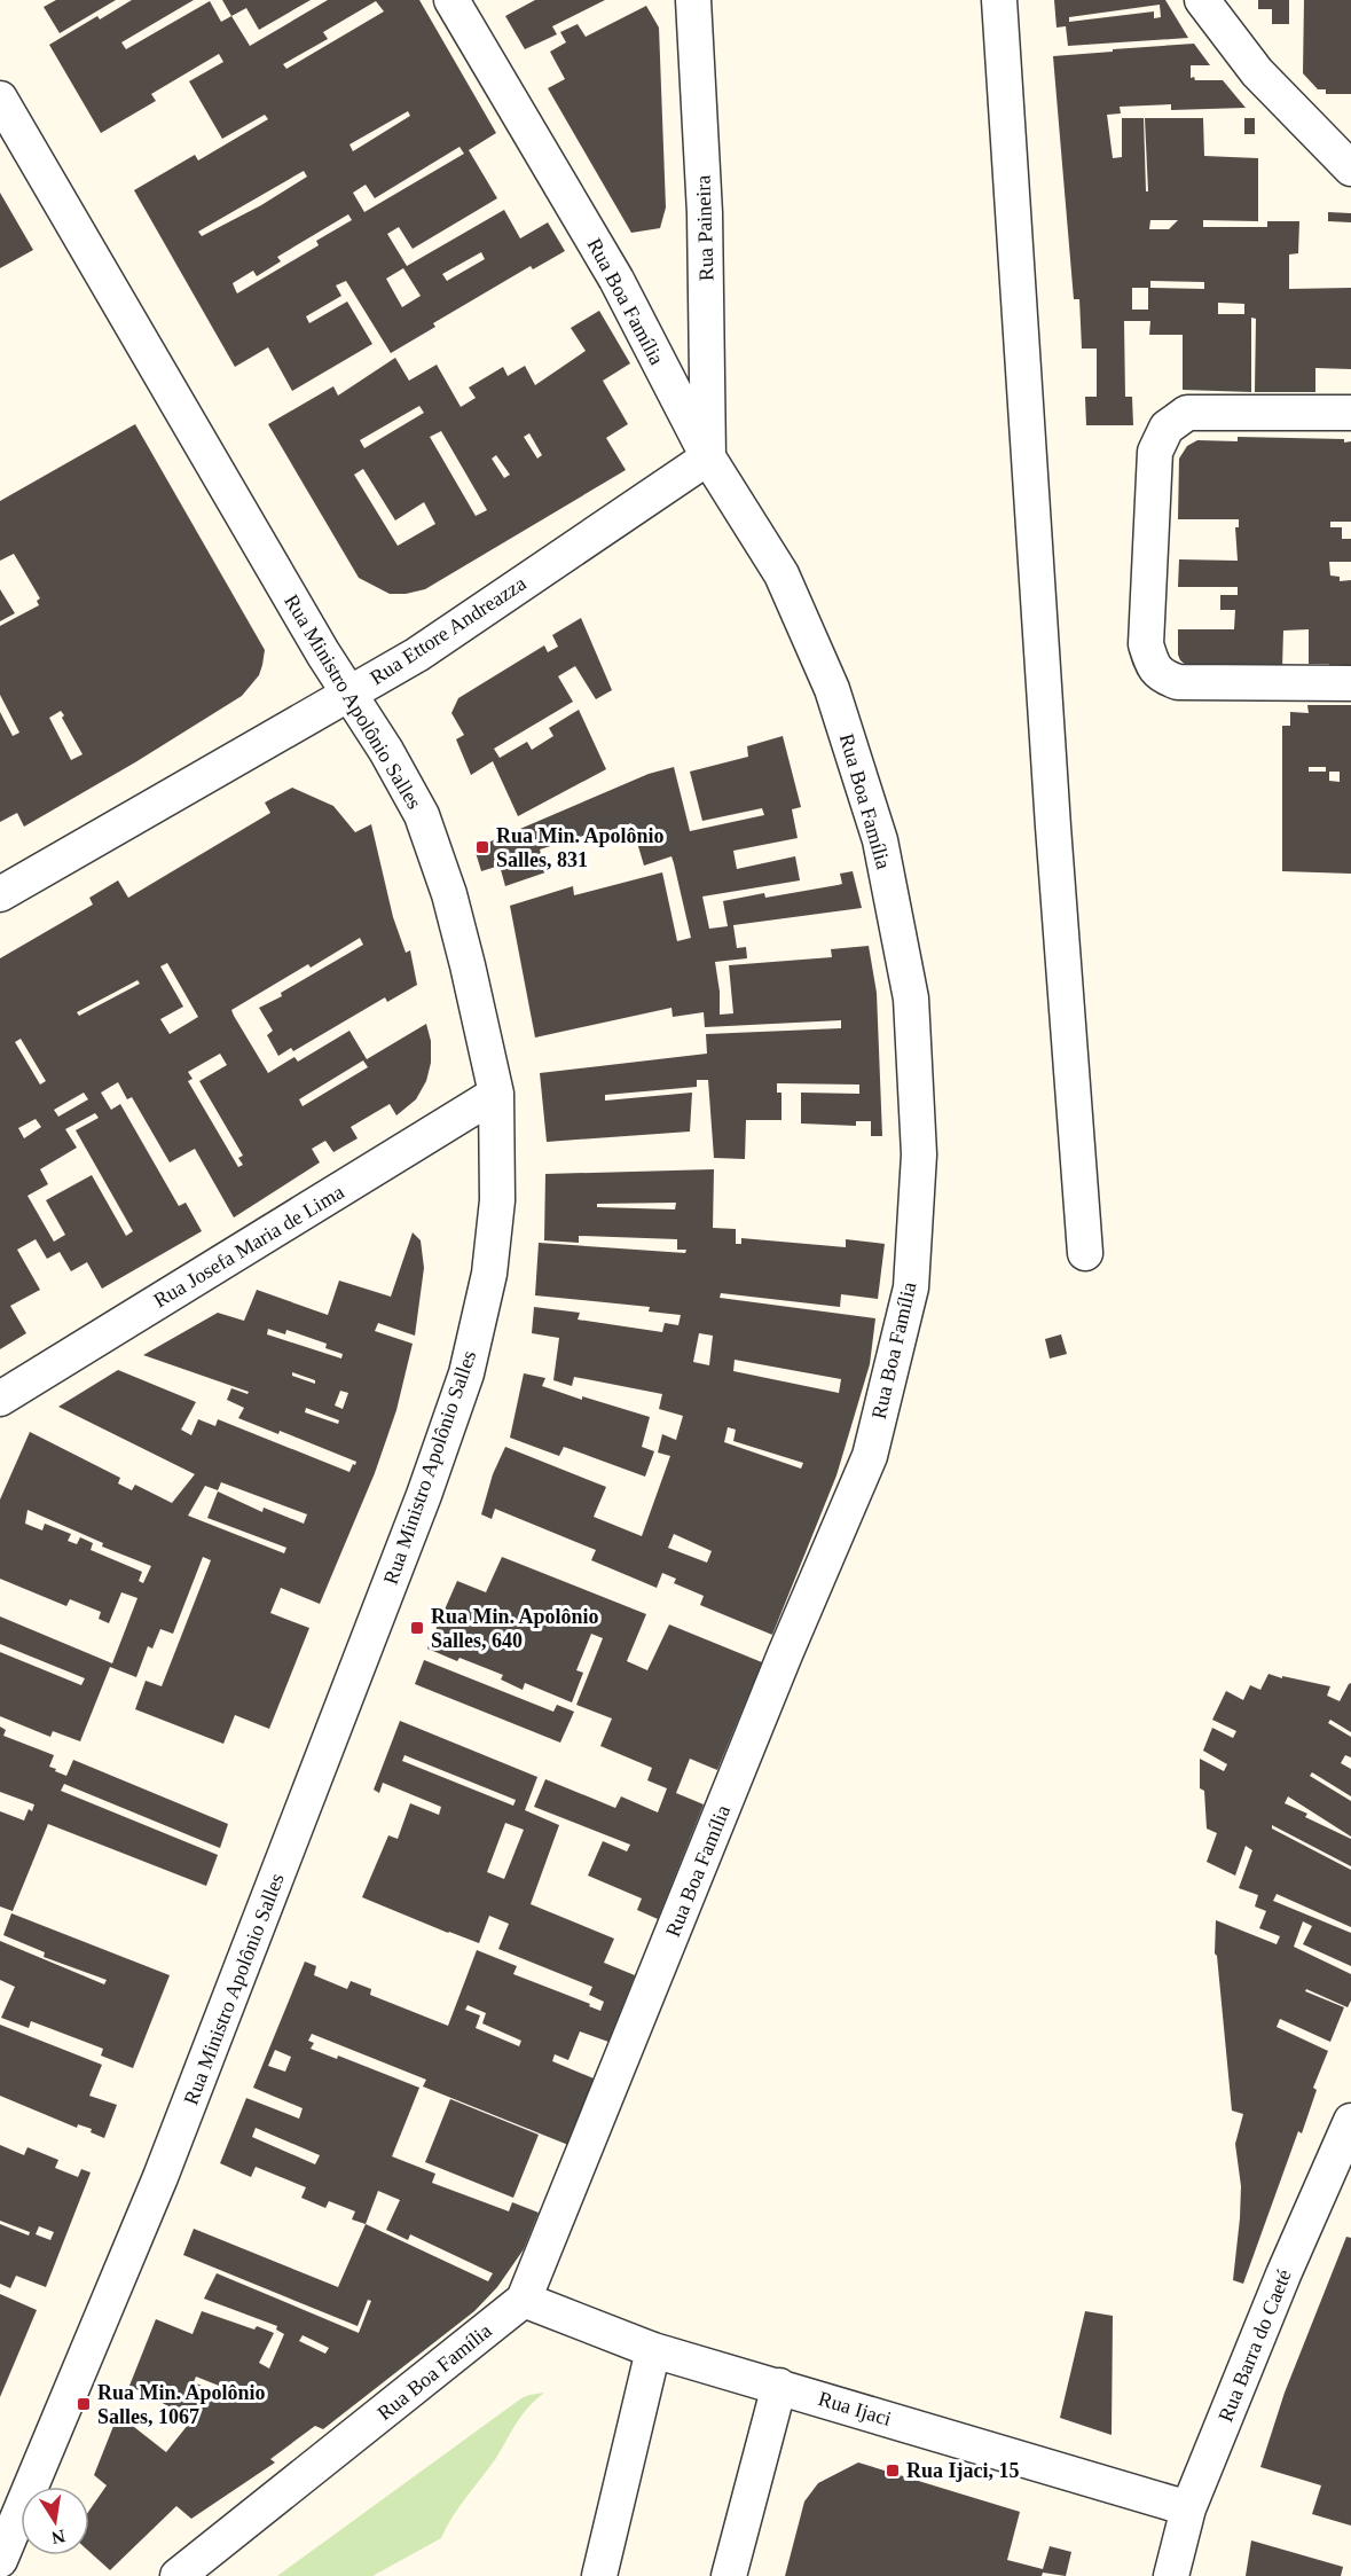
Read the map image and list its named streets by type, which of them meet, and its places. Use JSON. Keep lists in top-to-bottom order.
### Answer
{
  "streets": {
    "street": [
      "Rua Paineira",
      "Rua Boa Família",
      "Rua Ettore Andreazza",
      "Rua Ministro Apolônio Salles",
      "Rua Josefa Maria de Lima",
      "Rua Barra do Caeté",
      "Rua Ijaci"
    ]
  },
  "crossings": [
    ["Rua Paineira", "Rua Boa Família"],
    ["Rua Paineira", "Rua Ettore Andreazza"],
    ["Rua Boa Família", "Rua Ettore Andreazza"],
    ["Rua Boa Família", "Rua Ijaci"],
    ["Rua Ettore Andreazza", "Rua Ministro Apolônio Salles"],
    ["Rua Ministro Apolônio Salles", "Rua Josefa Maria de Lima"],
    ["Rua Barra do Caeté", "Rua Ijaci"]
  ],
  "places": {
    "transit": [
      "Rua Min. Apolônio Salles, 831",
      "Rua Min. Apolônio Salles, 640",
      "Rua Min. Apolônio Salles, 1067",
      "Rua Ijaci, 15"
    ]
  },
  "north": "bottom"
}
